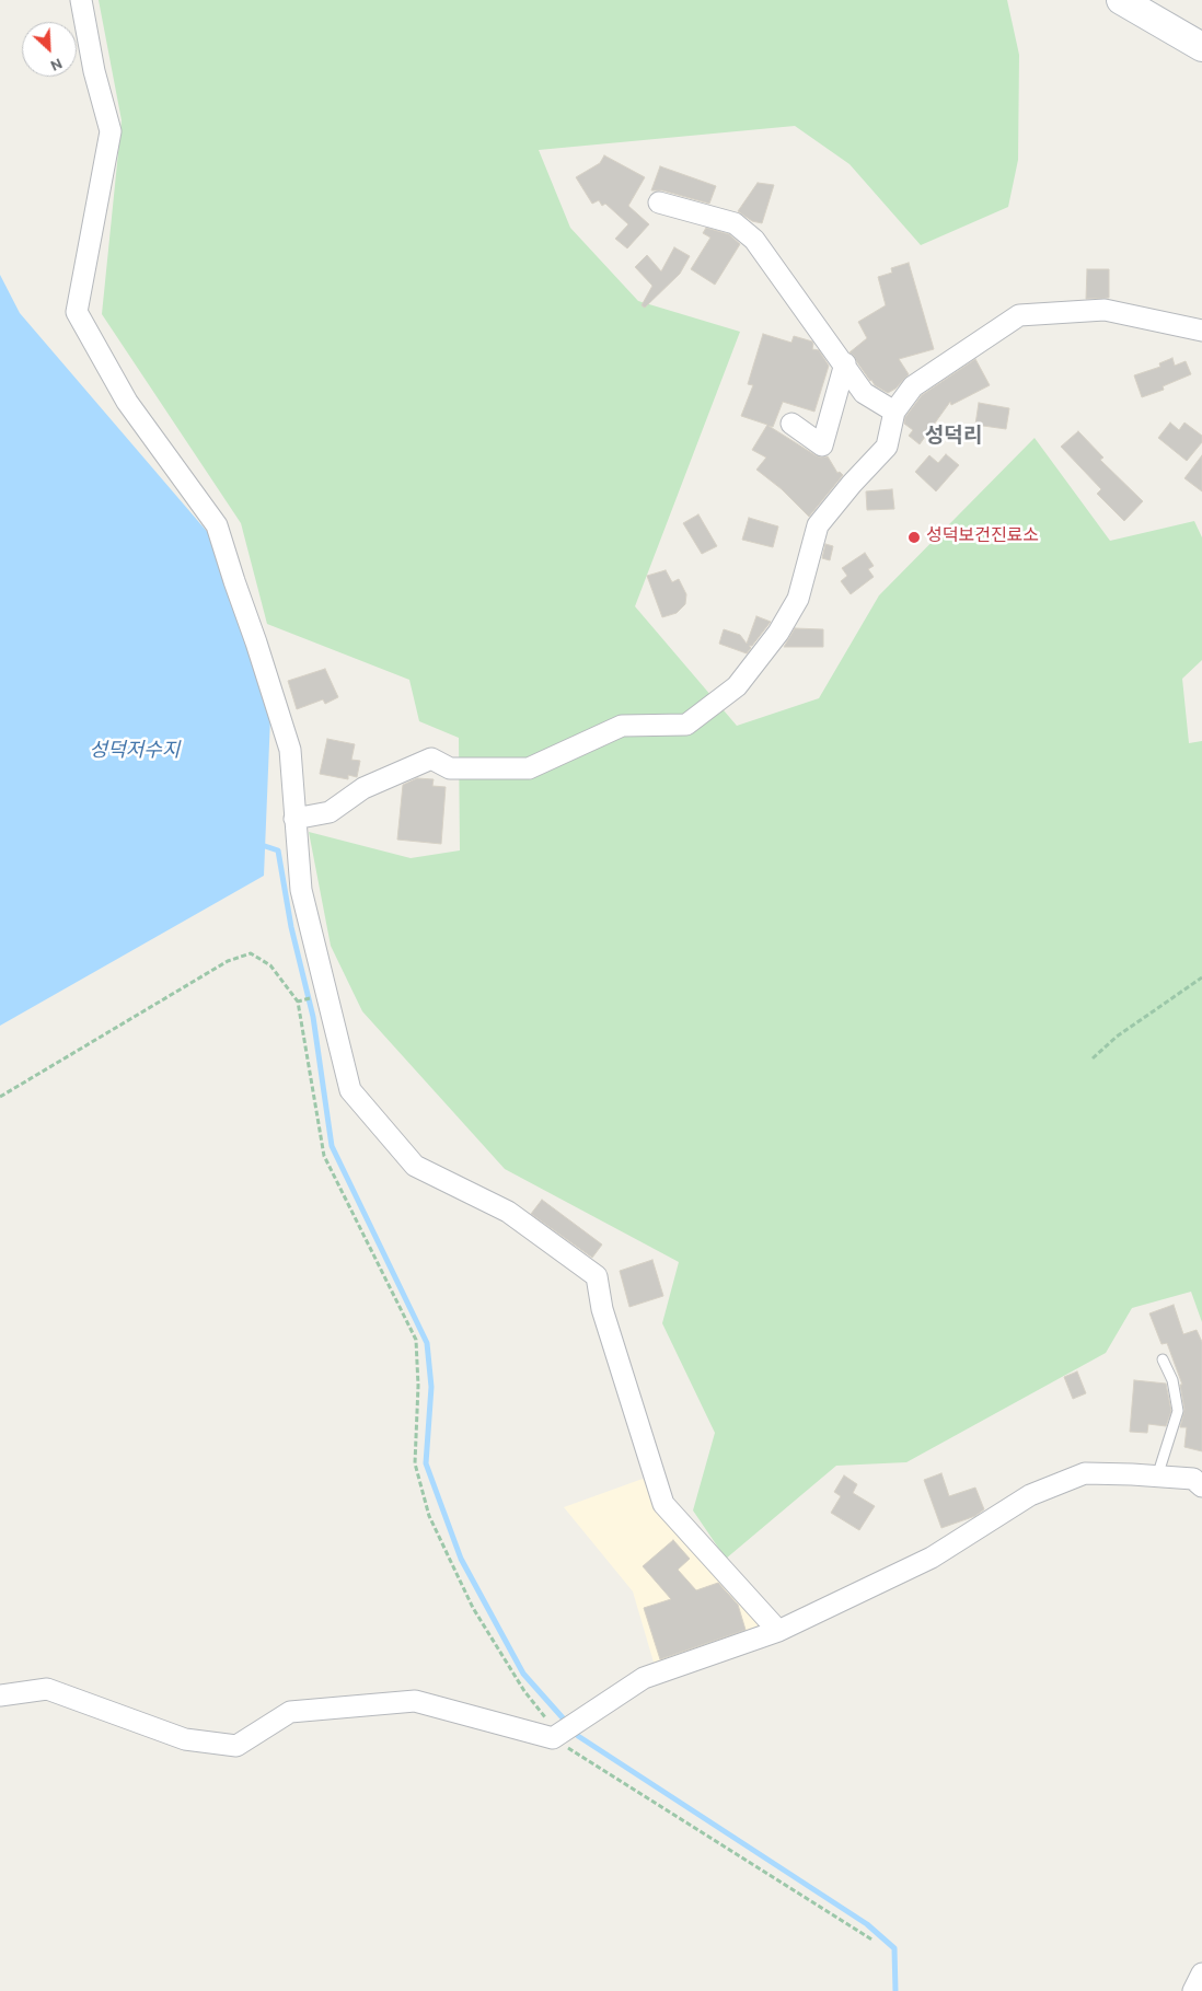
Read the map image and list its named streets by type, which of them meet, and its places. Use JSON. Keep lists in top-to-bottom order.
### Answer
{
  "districts": ["성덕리"],
  "water": ["성덕저수지"],
  "places": ["성덕보건진료소"],
  "north": "bottom right"
}
